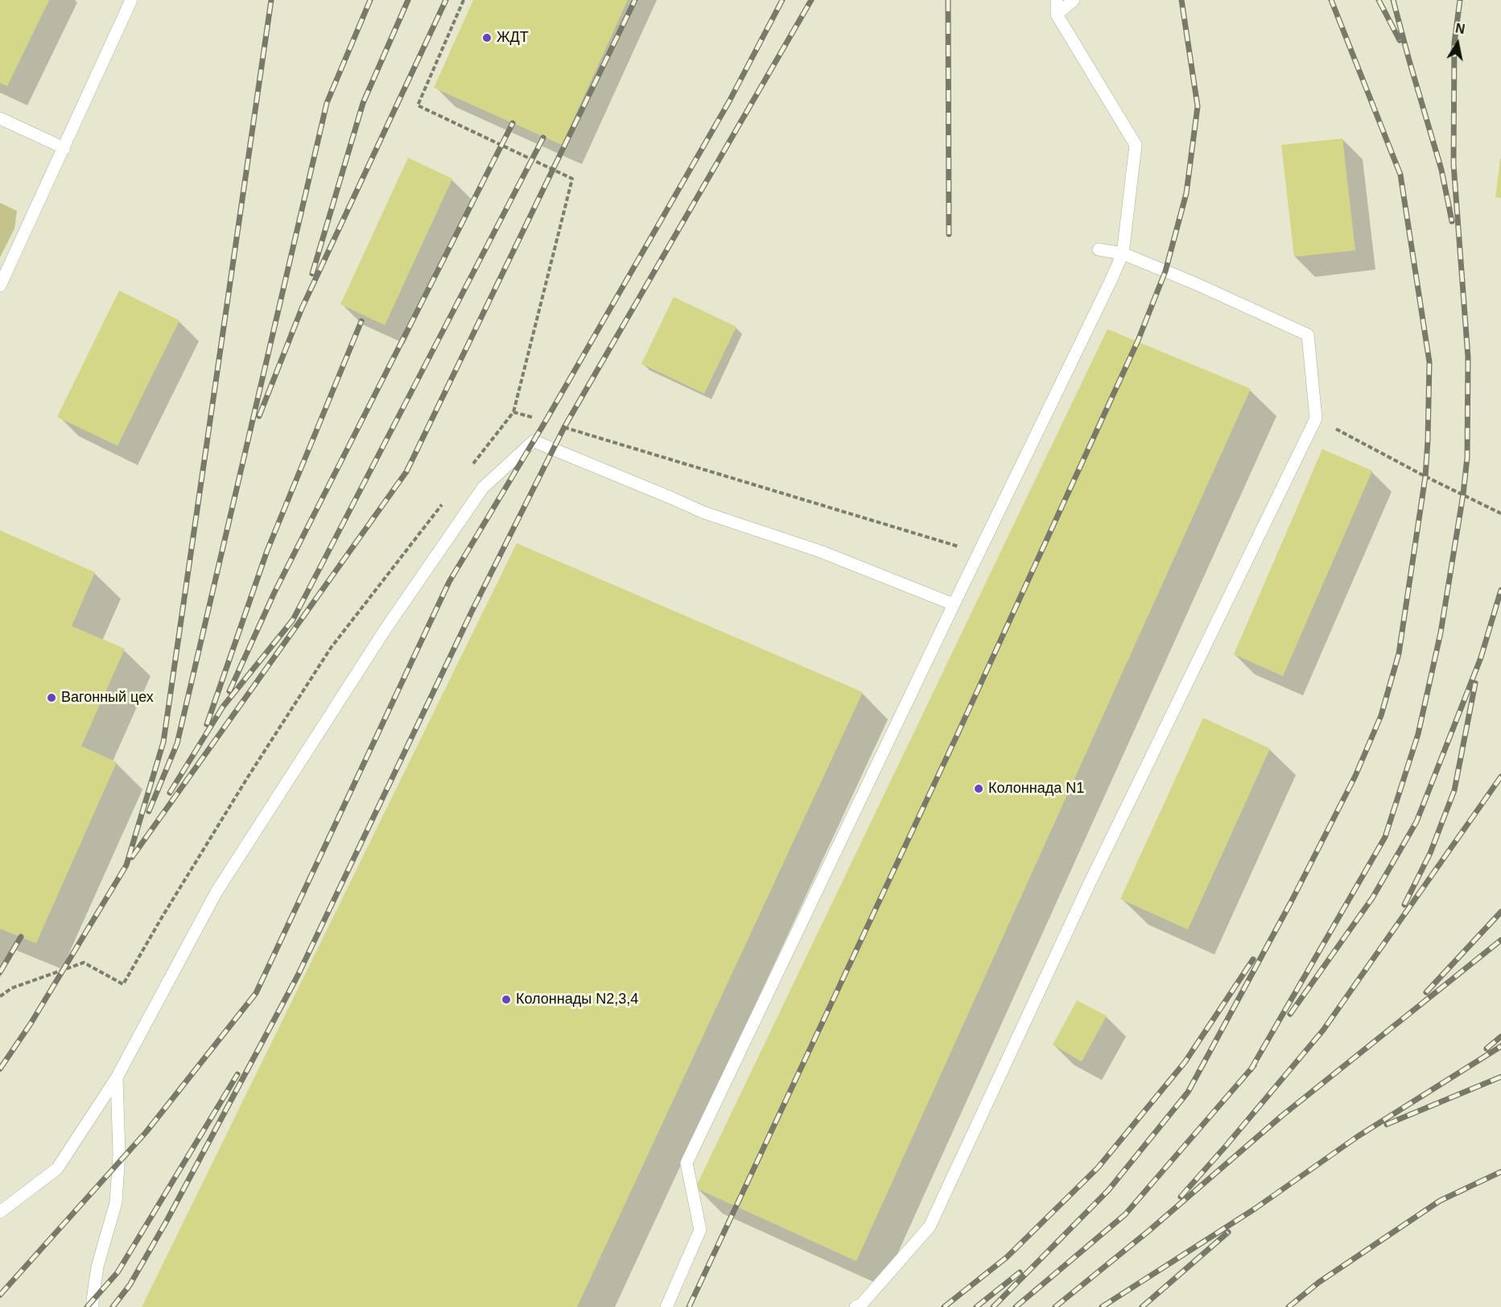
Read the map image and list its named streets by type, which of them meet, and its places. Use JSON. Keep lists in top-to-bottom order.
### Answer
{
  "places": [
    "ЖДТ",
    "Вагонный цех",
    "Колоннада N1",
    "Колоннады N2,3,4"
  ],
  "north": "top"
}
